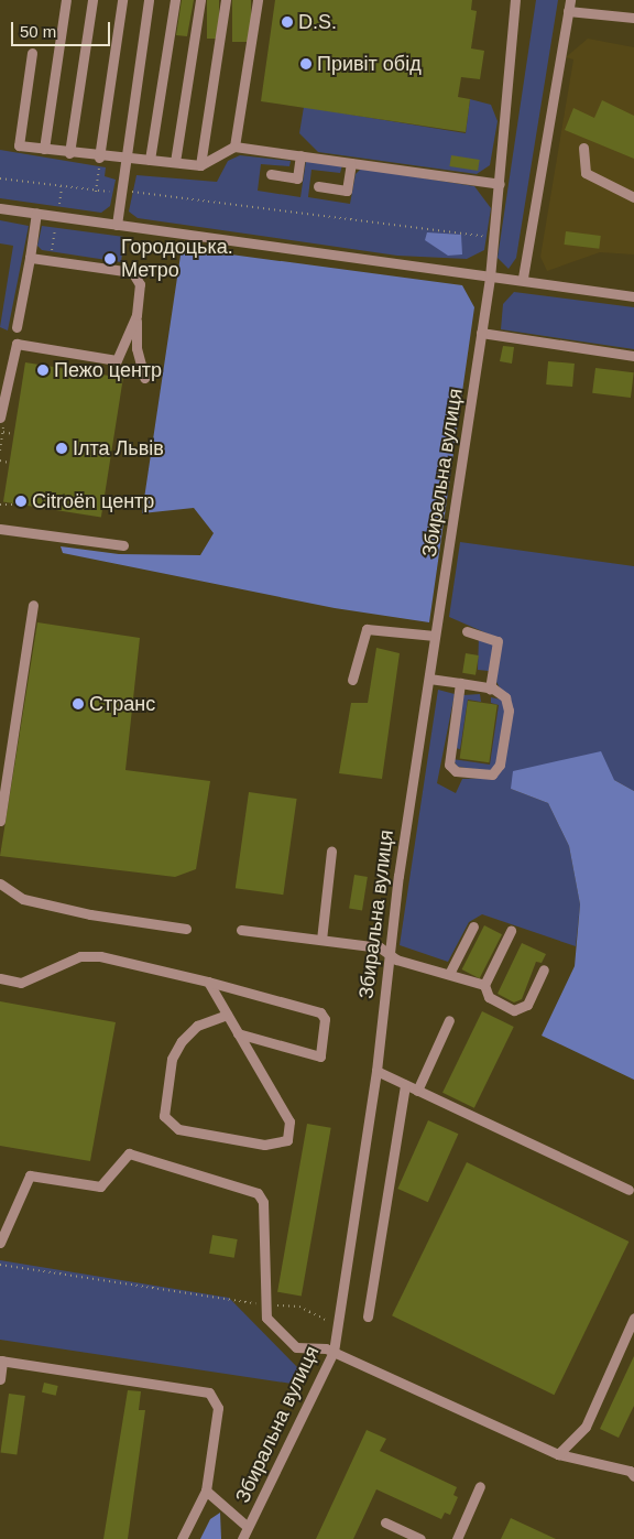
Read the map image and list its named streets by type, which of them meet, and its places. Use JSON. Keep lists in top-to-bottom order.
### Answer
{
  "streets": {
    "street": ["Збиральна вулиця"]
  },
  "places": [
    "D.S.",
    "Привіт обід",
    "Городоцька. Метро",
    "Пежо центр",
    "Ілта Львів",
    "Citroën центр",
    "Странс"
  ],
  "scale_bar": "50 m"
}
